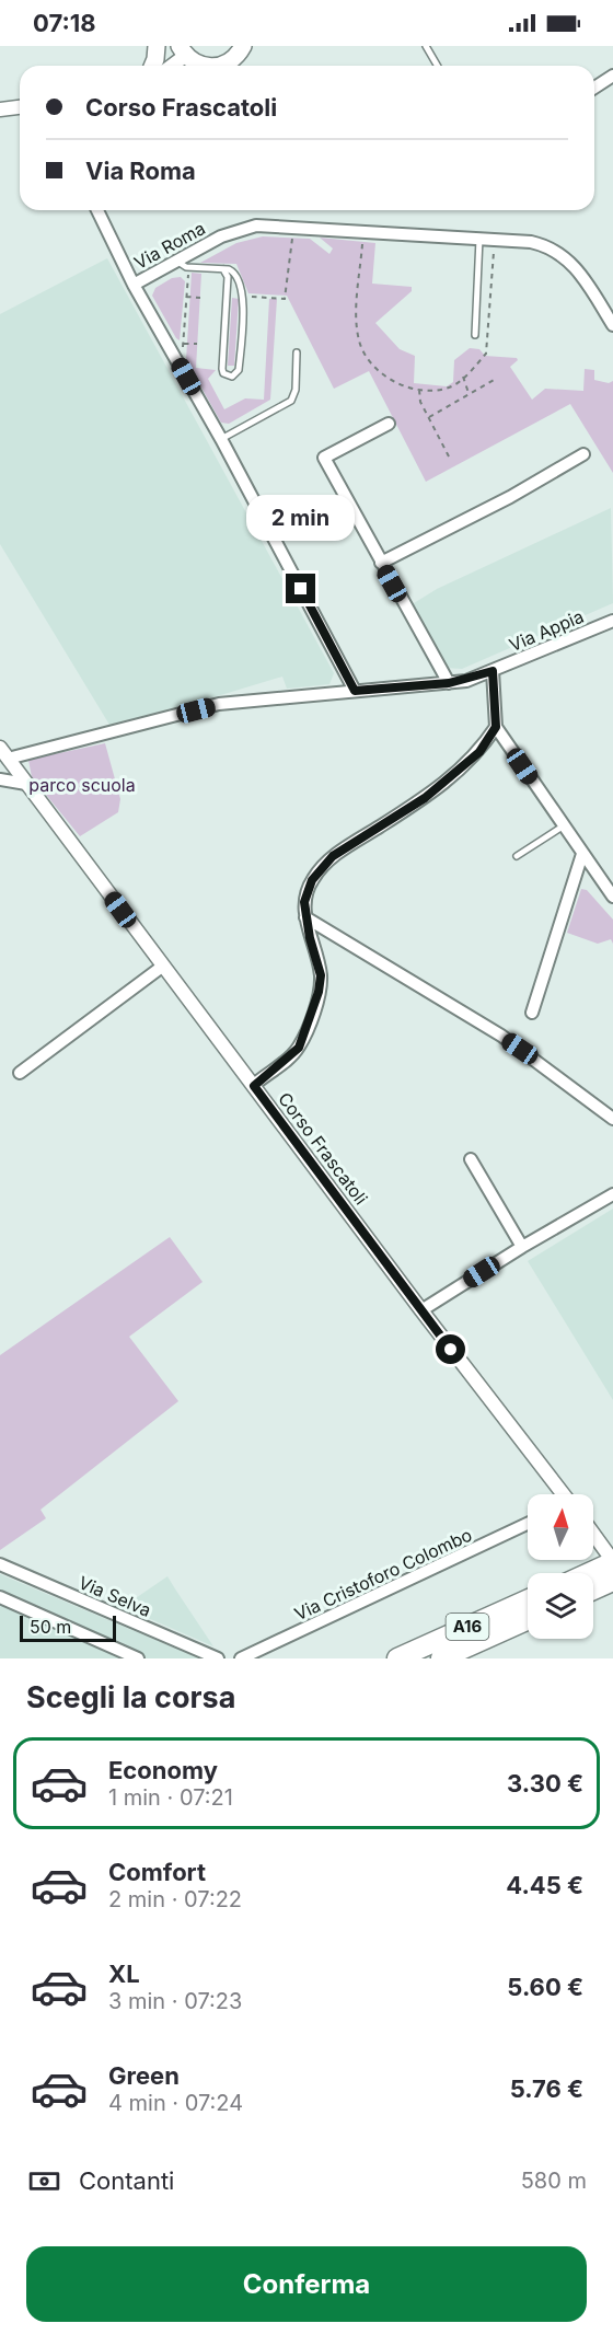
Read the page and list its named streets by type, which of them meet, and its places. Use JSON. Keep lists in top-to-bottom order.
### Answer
{
  "streets": {
    "highway": ["A16"],
    "street": [
      "Via Roma",
      "Via Appia",
      "Corso Frascatoli",
      "Via Cristoforo Colombo",
      "Via Selva"
    ]
  },
  "parks": ["parco scuola"],
  "scale_bar": "50 m",
  "north": "top",
  "page": {
    "status": "07:18",
    "banner": ["Corso Frascatoli", "Via Roma"],
    "bubble": "2 min",
    "scale": "50 m",
    "heading": "Scegli la corsa",
    "list": [
      {
        "name": "Economy",
        "note": "1 min · 07:21",
        "value": "3.30 €"
      },
      {
        "name": "Comfort",
        "note": "2 min · 07:22",
        "value": "4.45 €"
      },
      {
        "name": "XL",
        "note": "3 min · 07:23",
        "value": "5.60 €"
      },
      {
        "name": "Green",
        "note": "4 min · 07:24",
        "value": "5.76 €"
      }
    ],
    "pay": ["Contanti", "580 m"],
    "buttons": "Conferma"
  }
}
